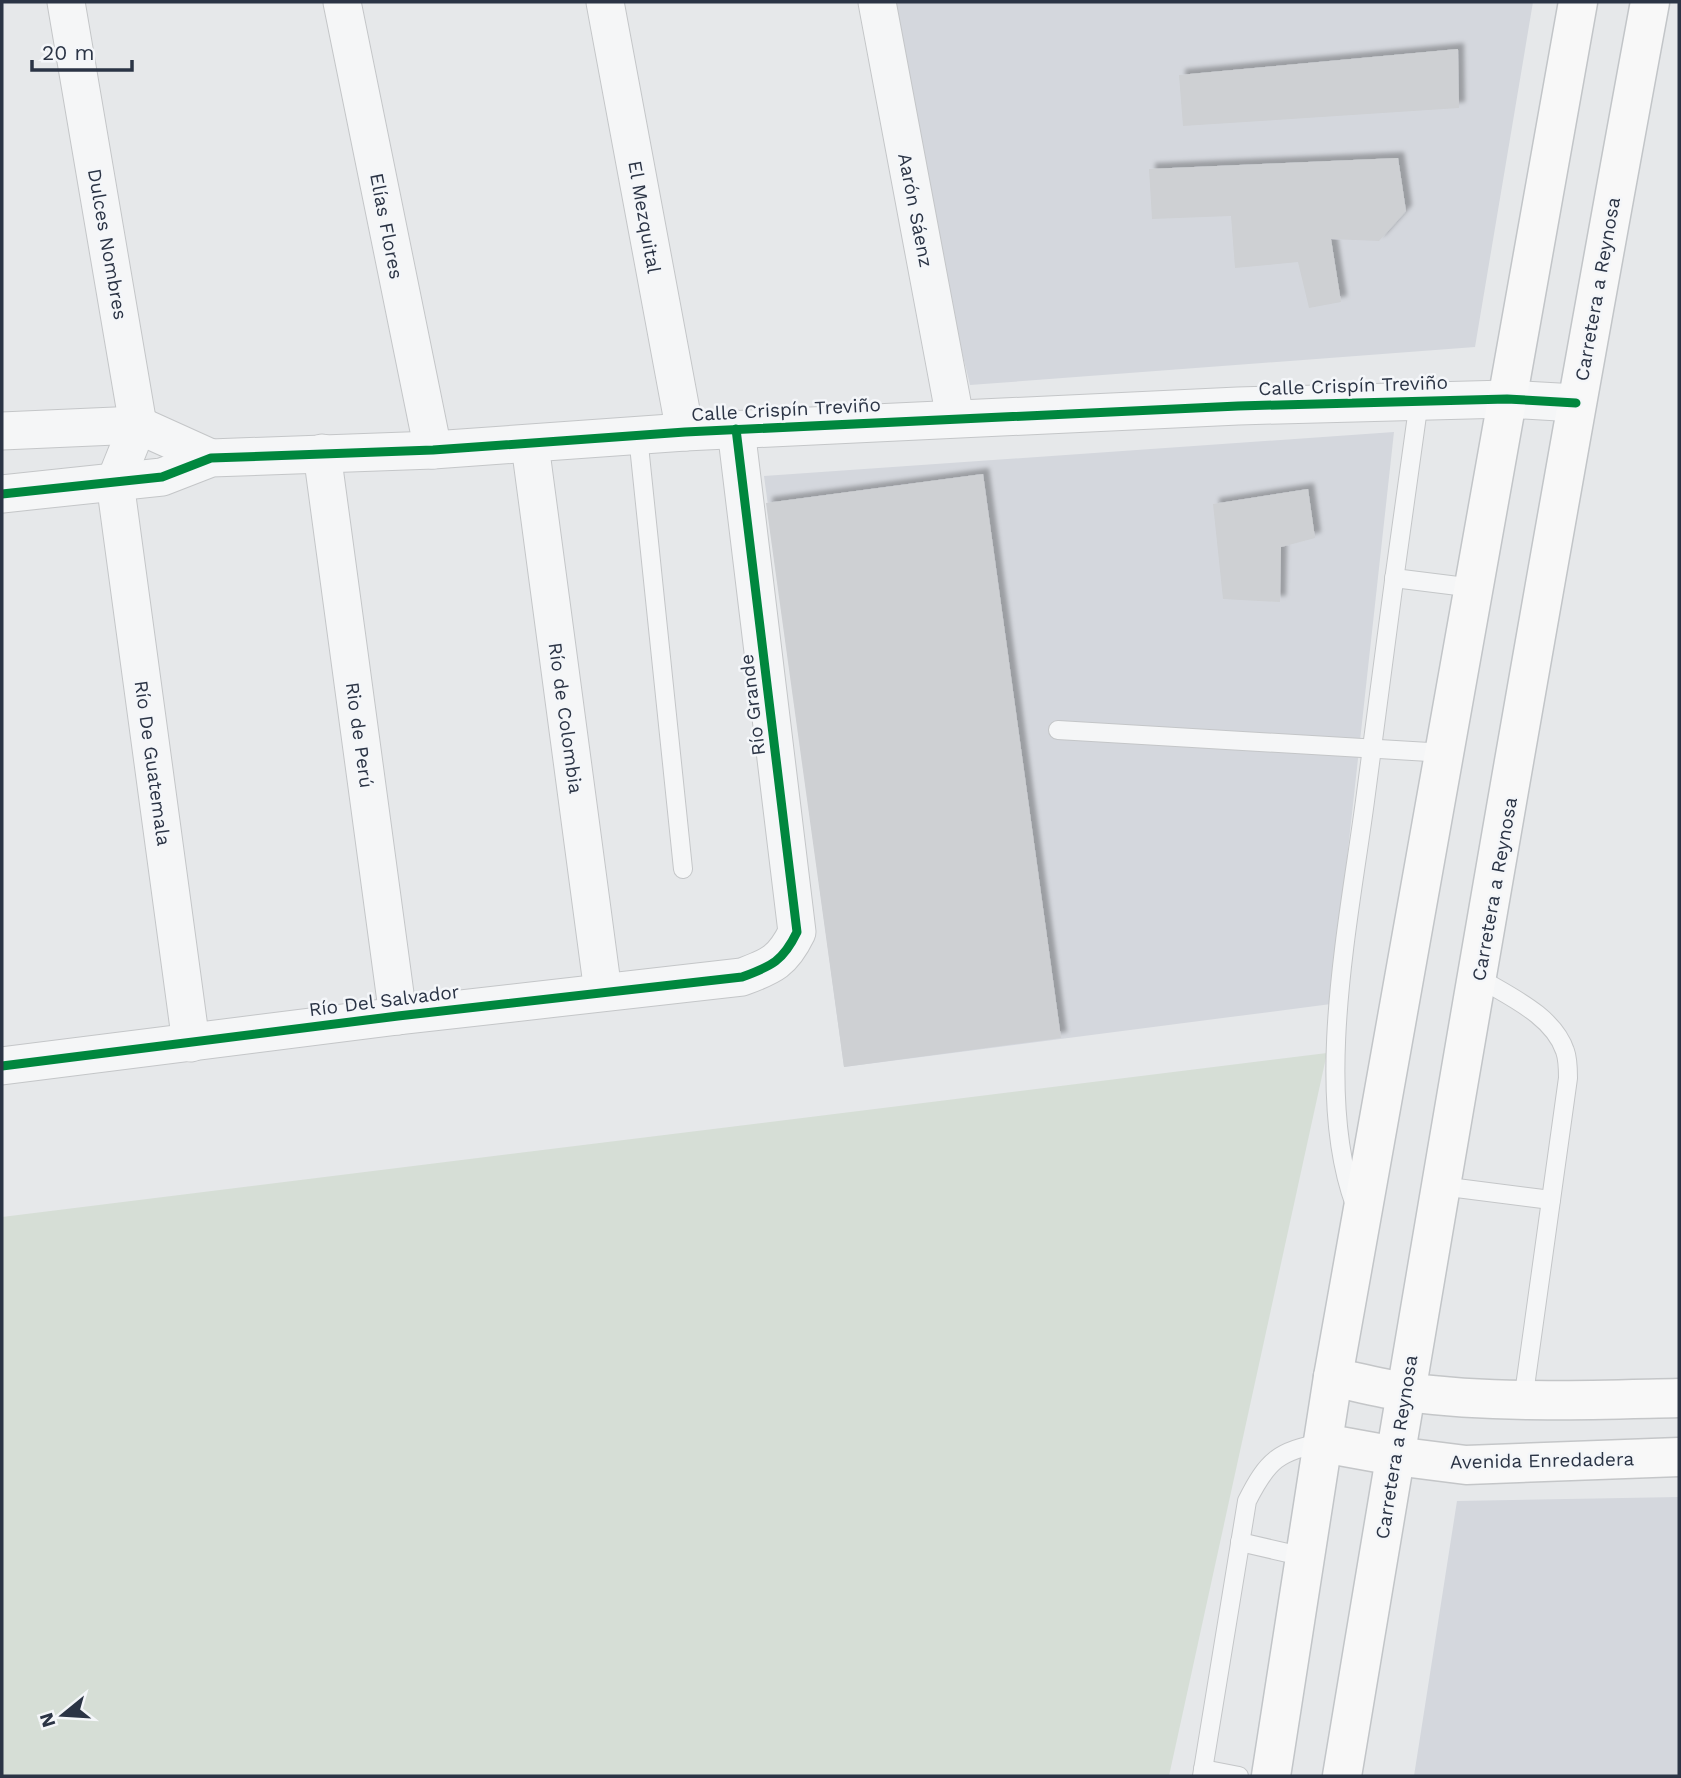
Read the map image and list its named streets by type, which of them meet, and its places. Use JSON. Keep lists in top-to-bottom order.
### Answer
{
  "streets": {
    "main road": ["Carretera a Reynosa", "Avenida Enredadera"],
    "street": [
      "Aarón Sáenz",
      "El Mezquital",
      "Elías Flores",
      "Dulces Nombres",
      "Calle Crispín Treviño",
      "Río Grande",
      "Río de Colombia",
      "Rio de Perú",
      "Río De Guatemala",
      "Río Del Salvador"
    ]
  },
  "crossings": [
    ["Aarón Sáenz", "Calle Crispín Treviño"],
    ["El Mezquital", "Calle Crispín Treviño"],
    ["Elías Flores", "Calle Crispín Treviño"],
    ["Dulces Nombres", "Calle Crispín Treviño"],
    ["Carretera a Reynosa", "Calle Crispín Treviño"],
    ["Carretera a Reynosa", "Avenida Enredadera"],
    ["Calle Crispín Treviño", "Río Grande"],
    ["Calle Crispín Treviño", "Río de Colombia"],
    ["Calle Crispín Treviño", "Rio de Perú"],
    ["Calle Crispín Treviño", "Río De Guatemala"],
    ["Río Grande", "Río Del Salvador"],
    ["Río de Colombia", "Río Del Salvador"],
    ["Rio de Perú", "Río Del Salvador"],
    ["Río De Guatemala", "Río Del Salvador"]
  ],
  "scale_bar": "20 m",
  "north": "left"
}
